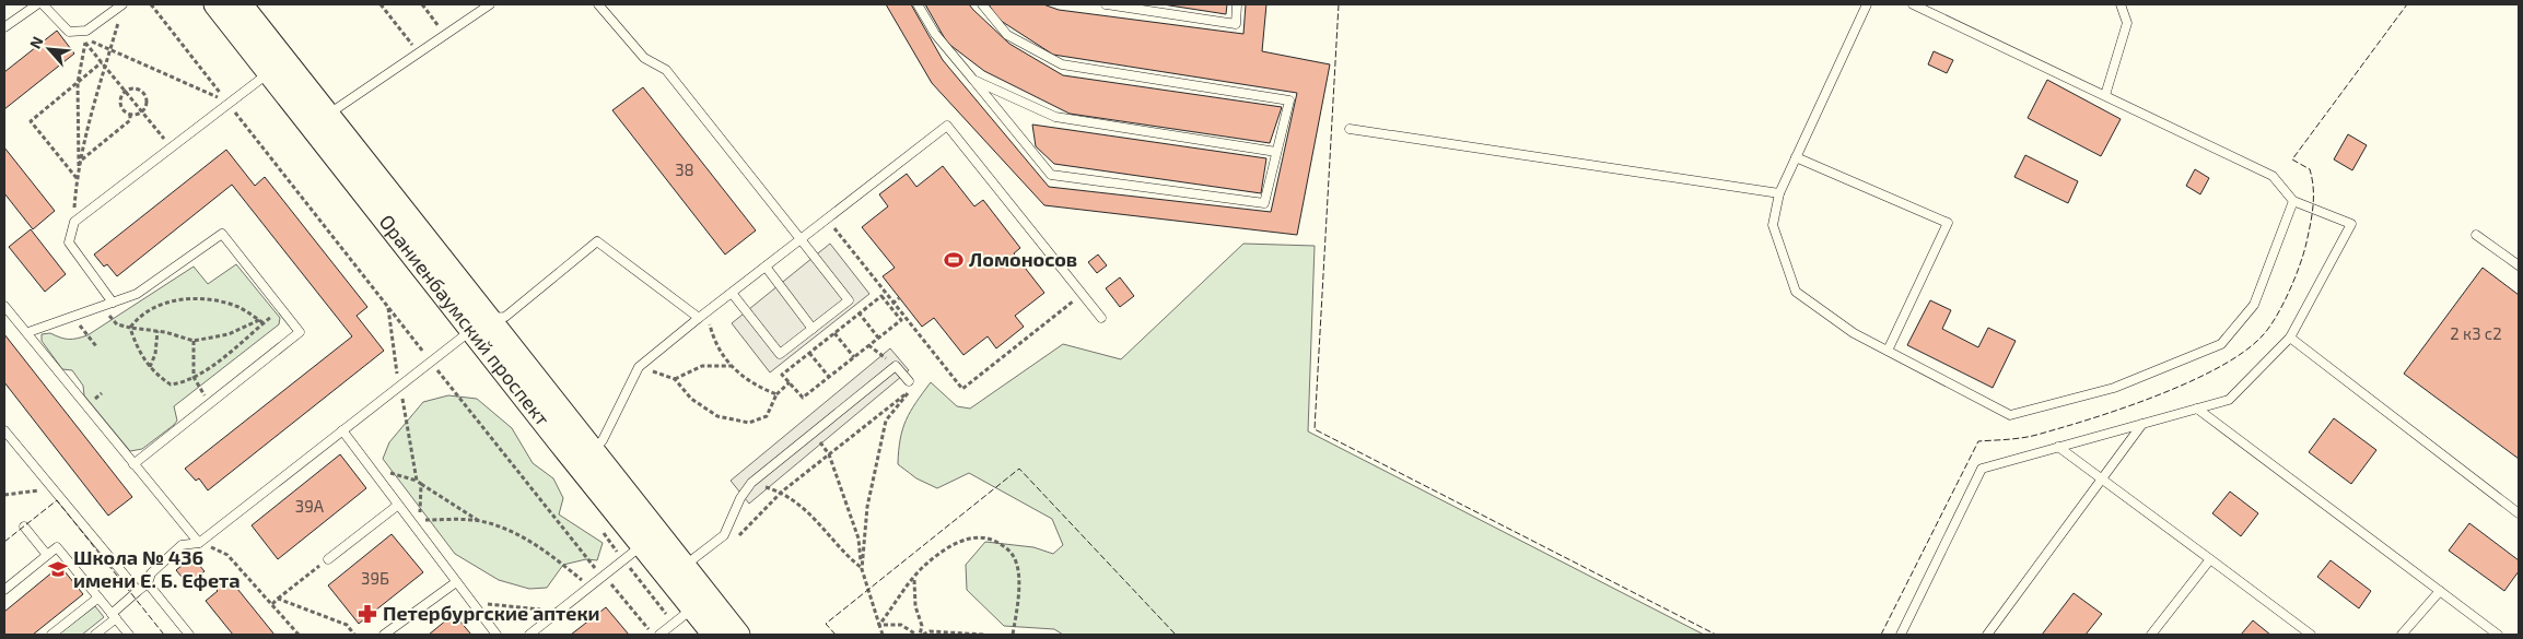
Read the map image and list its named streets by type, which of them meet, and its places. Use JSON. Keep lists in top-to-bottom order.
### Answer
{
  "streets": {
    "main road": ["Ораниенбаумский проспект"]
  },
  "places": {
    "sports": ["Ломоносов"],
    "school or university": ["Школа № 436 имени Е. Б. Ефета"],
    "pharmacy": ["Петербургские аптеки"]
  },
  "house_numbers": [
    "38",
    "2 к3 с2",
    "39А",
    "39Б"
  ],
  "north": "top left"
}
